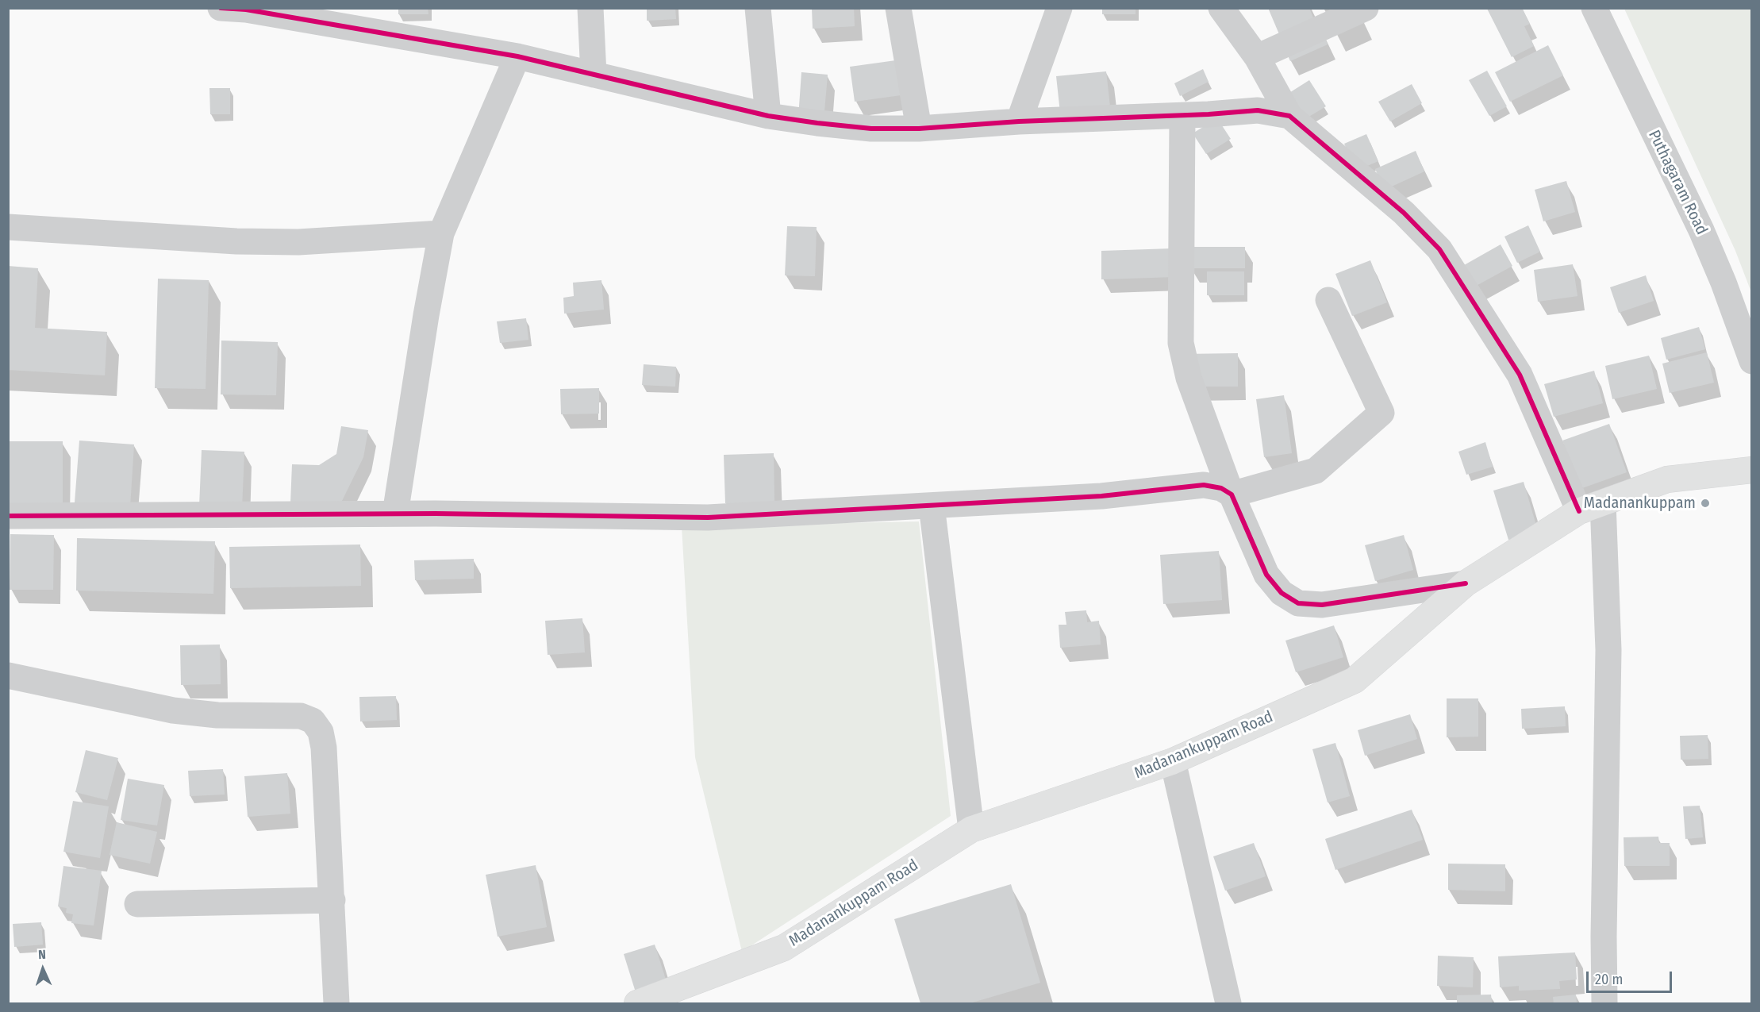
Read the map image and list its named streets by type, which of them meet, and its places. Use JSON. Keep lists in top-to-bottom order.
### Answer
{
  "streets": {
    "main road": ["Madanankuppam Road"],
    "street": ["Puthagaram Road"]
  },
  "places": ["Madanankuppam"],
  "scale_bar": "20 m",
  "north": "top"
}
